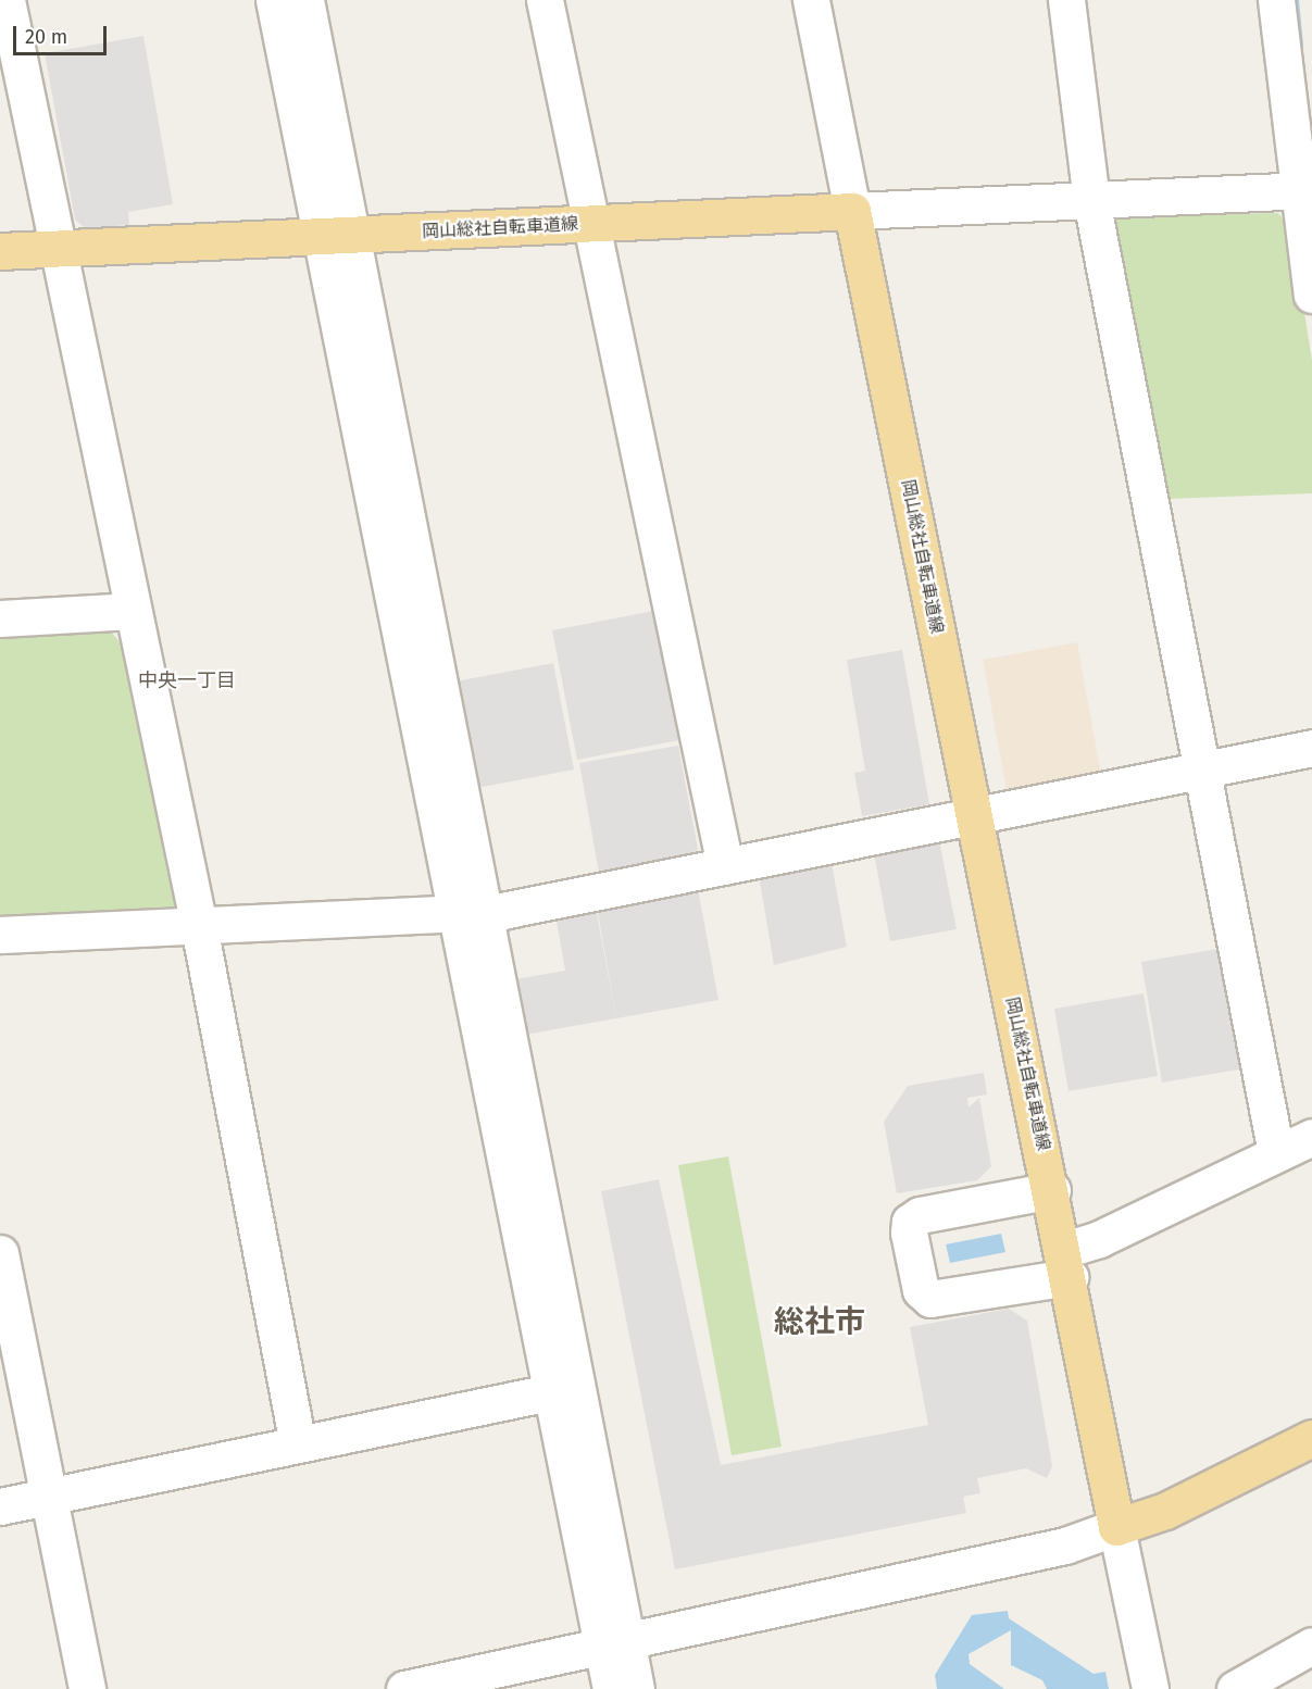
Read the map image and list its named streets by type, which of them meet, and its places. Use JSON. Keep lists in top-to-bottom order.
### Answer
{
  "streets": {
    "main road": ["岡山総社自転車道線"]
  },
  "districts": ["中央一丁目", "総社市"],
  "scale_bar": "20 m"
}
